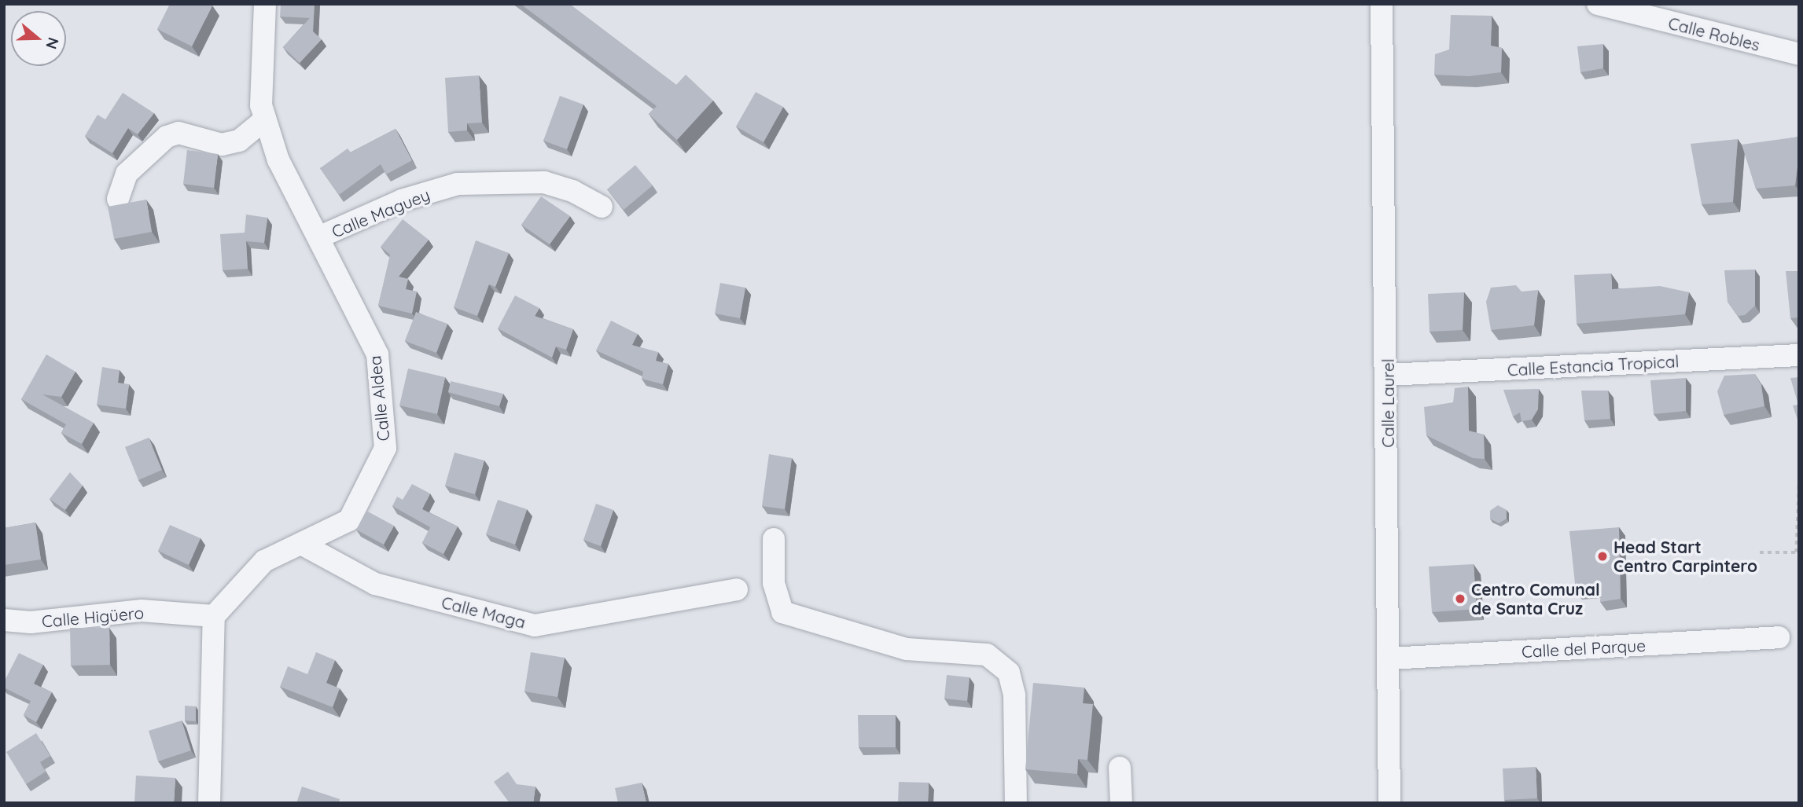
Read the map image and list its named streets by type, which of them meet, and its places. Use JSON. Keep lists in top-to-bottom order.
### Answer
{
  "streets": {
    "street": [
      "Calle Robles",
      "Calle Maguey",
      "Calle Estancia Tropical",
      "Calle Aldea",
      "Calle Laurel",
      "Calle Maga",
      "Calle Higüero",
      "Calle del Parque"
    ]
  },
  "crossings": [
    ["Calle Maguey", "Calle Aldea"],
    ["Calle Estancia Tropical", "Calle Laurel"],
    ["Calle Aldea", "Calle Maga"],
    ["Calle Aldea", "Calle Higüero"],
    ["Calle Laurel", "Calle del Parque"]
  ],
  "places": ["Head Start Centro Carpintero", "Centro Comunal de Santa Cruz"],
  "north": "right"
}
